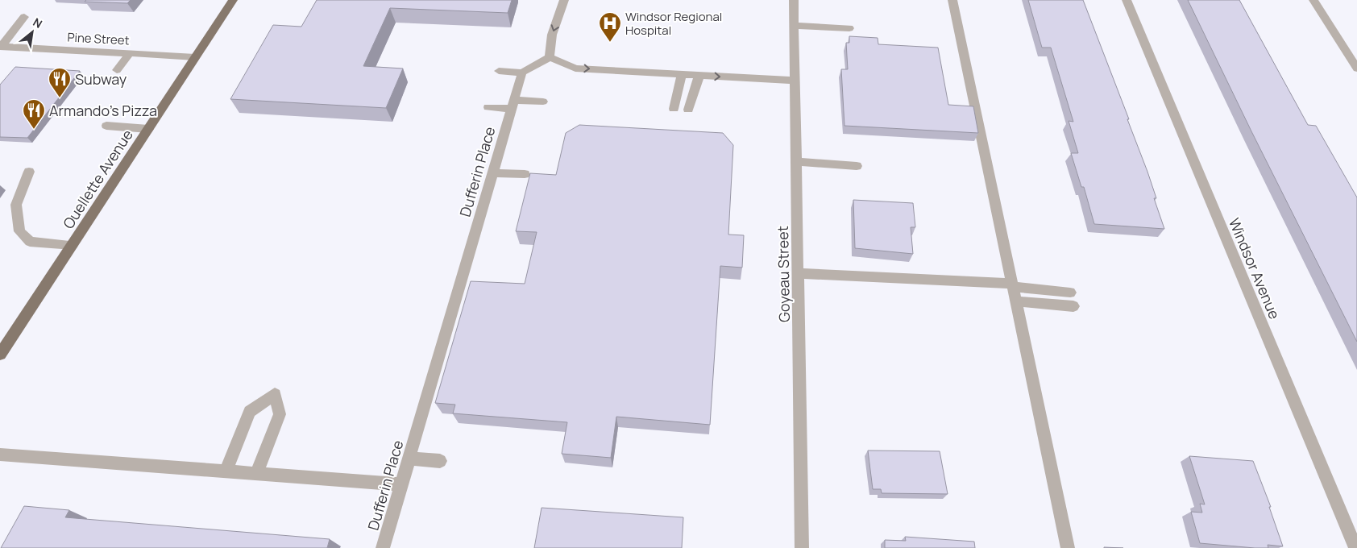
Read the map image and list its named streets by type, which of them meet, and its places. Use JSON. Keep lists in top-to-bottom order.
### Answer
{
  "streets": {
    "main road": ["Ouellette Avenue"],
    "street": [
      "Pine Street",
      "Dufferin Place",
      "Windsor Avenue",
      "Goyeau Street"
    ]
  },
  "crossings": [
    ["Pine Street", "Ouellette Avenue"]
  ],
  "places": {
    "hospital": ["Windsor Regional Hospital"],
    "restaurant": ["Subway", "Armando's Pizza"]
  },
  "north": "top right"
}
